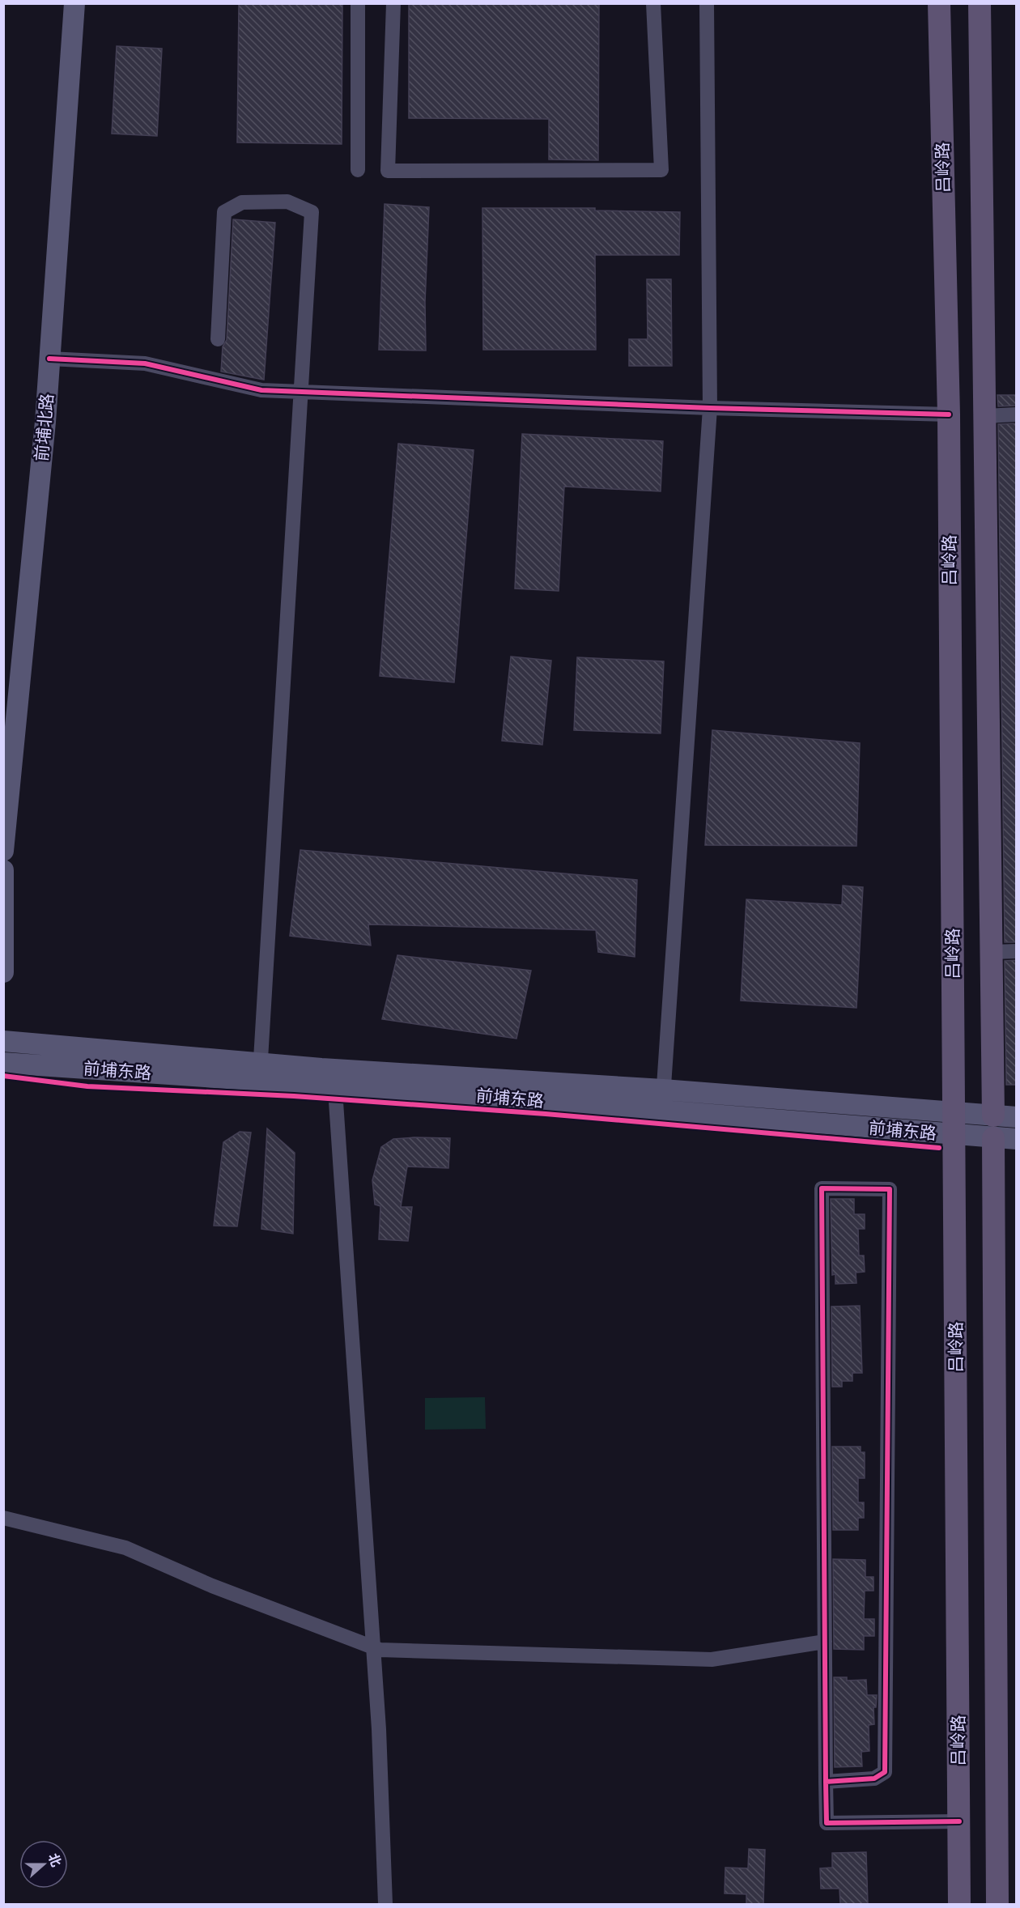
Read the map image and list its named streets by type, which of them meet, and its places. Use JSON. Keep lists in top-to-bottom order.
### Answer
{
  "streets": {
    "main road": ["吕岭路", "前埔北路", "前埔东路"]
  },
  "crossings": [
    ["吕岭路", "前埔东路"]
  ],
  "north": "right"
}
